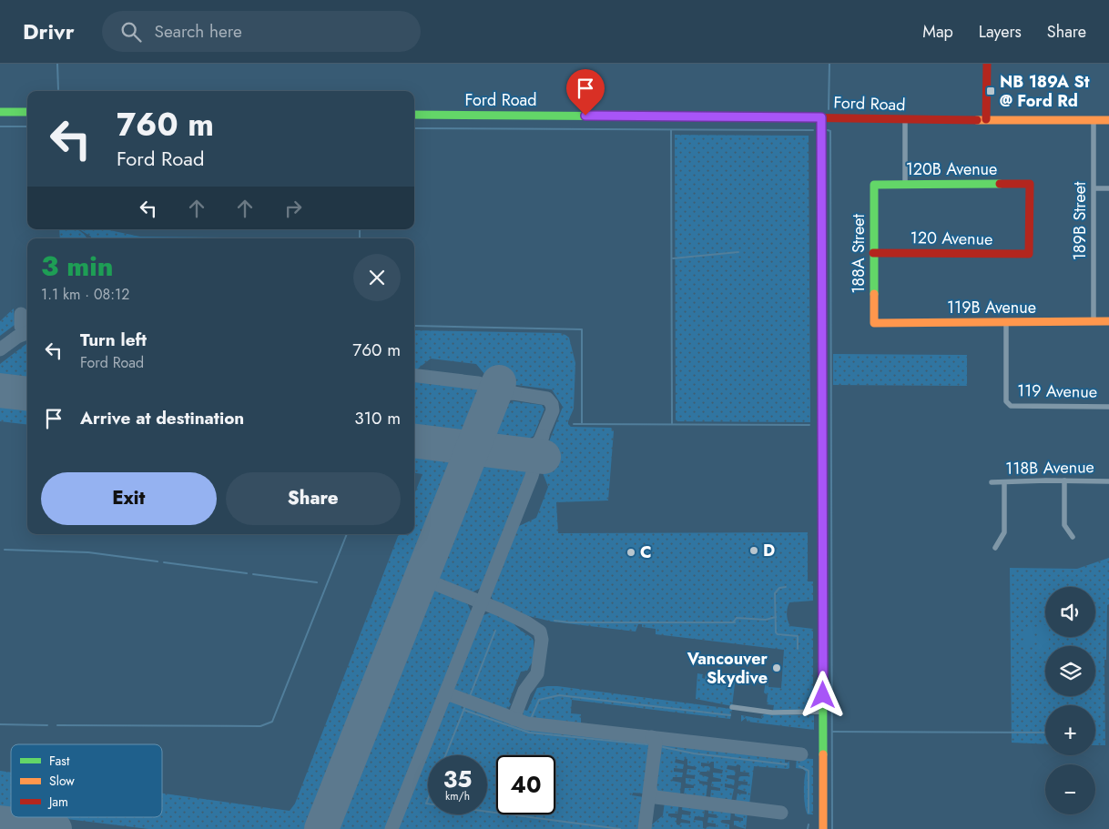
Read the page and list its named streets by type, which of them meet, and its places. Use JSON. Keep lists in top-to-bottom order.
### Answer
{
  "streets": {
    "street": [
      "Ford Road",
      "120B Avenue",
      "189B Street",
      "120 Avenue",
      "188A Street",
      "119B Avenue",
      "119 Avenue",
      "118B Avenue"
    ]
  },
  "crossings": [
    ["Ford Road", "189B Street"],
    ["120B Avenue", "120 Avenue"],
    ["120B Avenue", "188A Street"],
    ["189B Street", "119B Avenue"],
    ["120 Avenue", "188A Street"],
    ["188A Street", "119B Avenue"],
    ["119B Avenue", "119 Avenue"]
  ],
  "places": {
    "transit": ["NB 189A St @ Ford Rd"],
    "other": ["D", "C", "Vancouver Skydive"]
  },
  "legend": ["Fast", "Slow", "Jam"],
  "page": {
    "header": "Drivr",
    "search": "Search here",
    "nav": ["Map", "Layers", "Share"],
    "turn": ["760 m", "Ford Road"],
    "heading": ["3 min", "1.1 km · 08:12"],
    "list": [
      {
        "name": "Turn left",
        "note": "Ford Road",
        "value": "760 m"
      },
      {
        "name": "Arrive at destination",
        "value": "310 m"
      }
    ],
    "buttons": ["Exit", "Share"],
    "map_buttons": ["+", "−"],
    "speed": "35 km/h",
    "limit": "40"
  }
}
